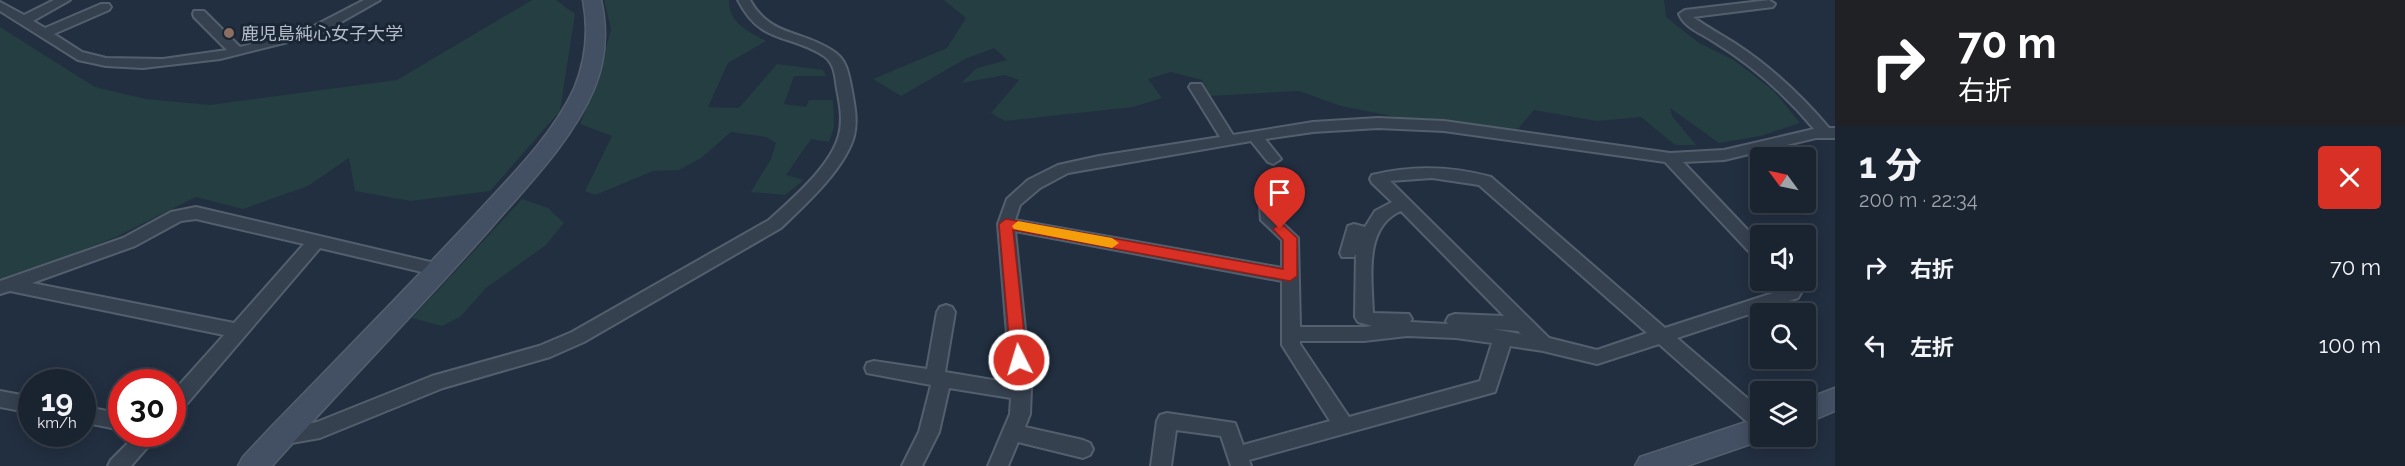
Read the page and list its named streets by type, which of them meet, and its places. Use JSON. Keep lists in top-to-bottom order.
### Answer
{
  "places": ["鹿児島純心女子大学"],
  "north": "top left",
  "page": {
    "turn": ["70 m", "右折"],
    "heading": ["1 分", "200 m · 22:34"],
    "list": [
      {
        "name": "右折",
        "value": "70 m"
      },
      {
        "name": "左折",
        "value": "100 m"
      }
    ],
    "speed": "19 km/h",
    "limit": "30"
  }
}
